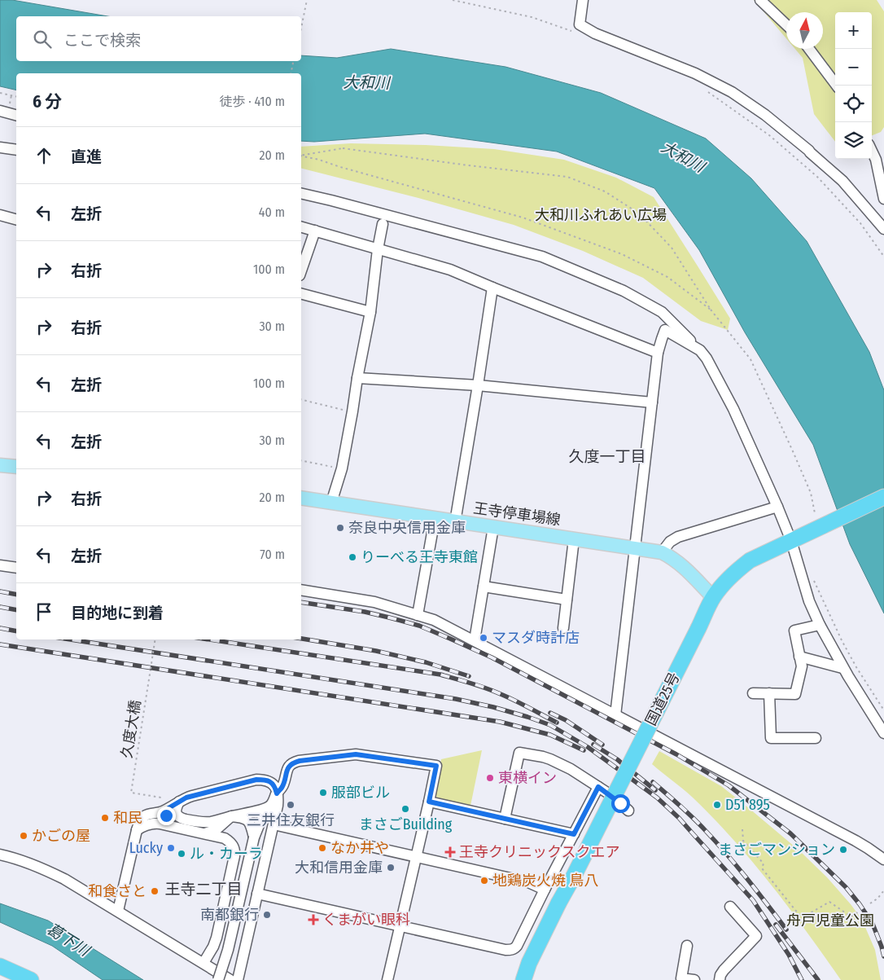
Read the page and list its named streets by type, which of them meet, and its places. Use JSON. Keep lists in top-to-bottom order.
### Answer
{
  "streets": {
    "highway": ["国道25号"],
    "main road": ["王寺停車場線"],
    "path": ["久度大橋"]
  },
  "crossings": [
    ["王寺停車場線", "国道25号"]
  ],
  "districts": ["久度一丁目", "王寺二丁目"],
  "water": ["大和川", "葛下川"],
  "parks": ["大和川ふれあい広場", "舟戸児童公園"],
  "places": {
    "other": [
      "奈良中央信用金庫",
      "りーべる王寺東館",
      "マスダ時計店",
      "東横イン",
      "服部ビル",
      "三井住友銀行",
      "D51 895",
      "まさごBuilding",
      "和民",
      "かごの屋",
      "Lucky",
      "なか井や",
      "まさごマンション",
      "ル・カーラ",
      "大和信用金庫",
      "地鶏炭火焼 鳥八",
      "和食さと",
      "南都銀行"
    ],
    "health": ["王寺クリニックスクエア", "くまがい眼科"]
  },
  "north": "top",
  "page": {
    "map_buttons": ["+", "−"],
    "search": "ここで検索",
    "heading": ["6 分", "徒歩 · 410 m"],
    "list": [
      ["直進", "20 m"],
      ["左折", "40 m"],
      ["右折", "100 m"],
      ["右折", "30 m"],
      ["左折", "100 m"],
      ["左折", "30 m"],
      ["右折", "20 m"],
      ["左折", "70 m"],
      "目的地に到着"
    ]
  }
}
